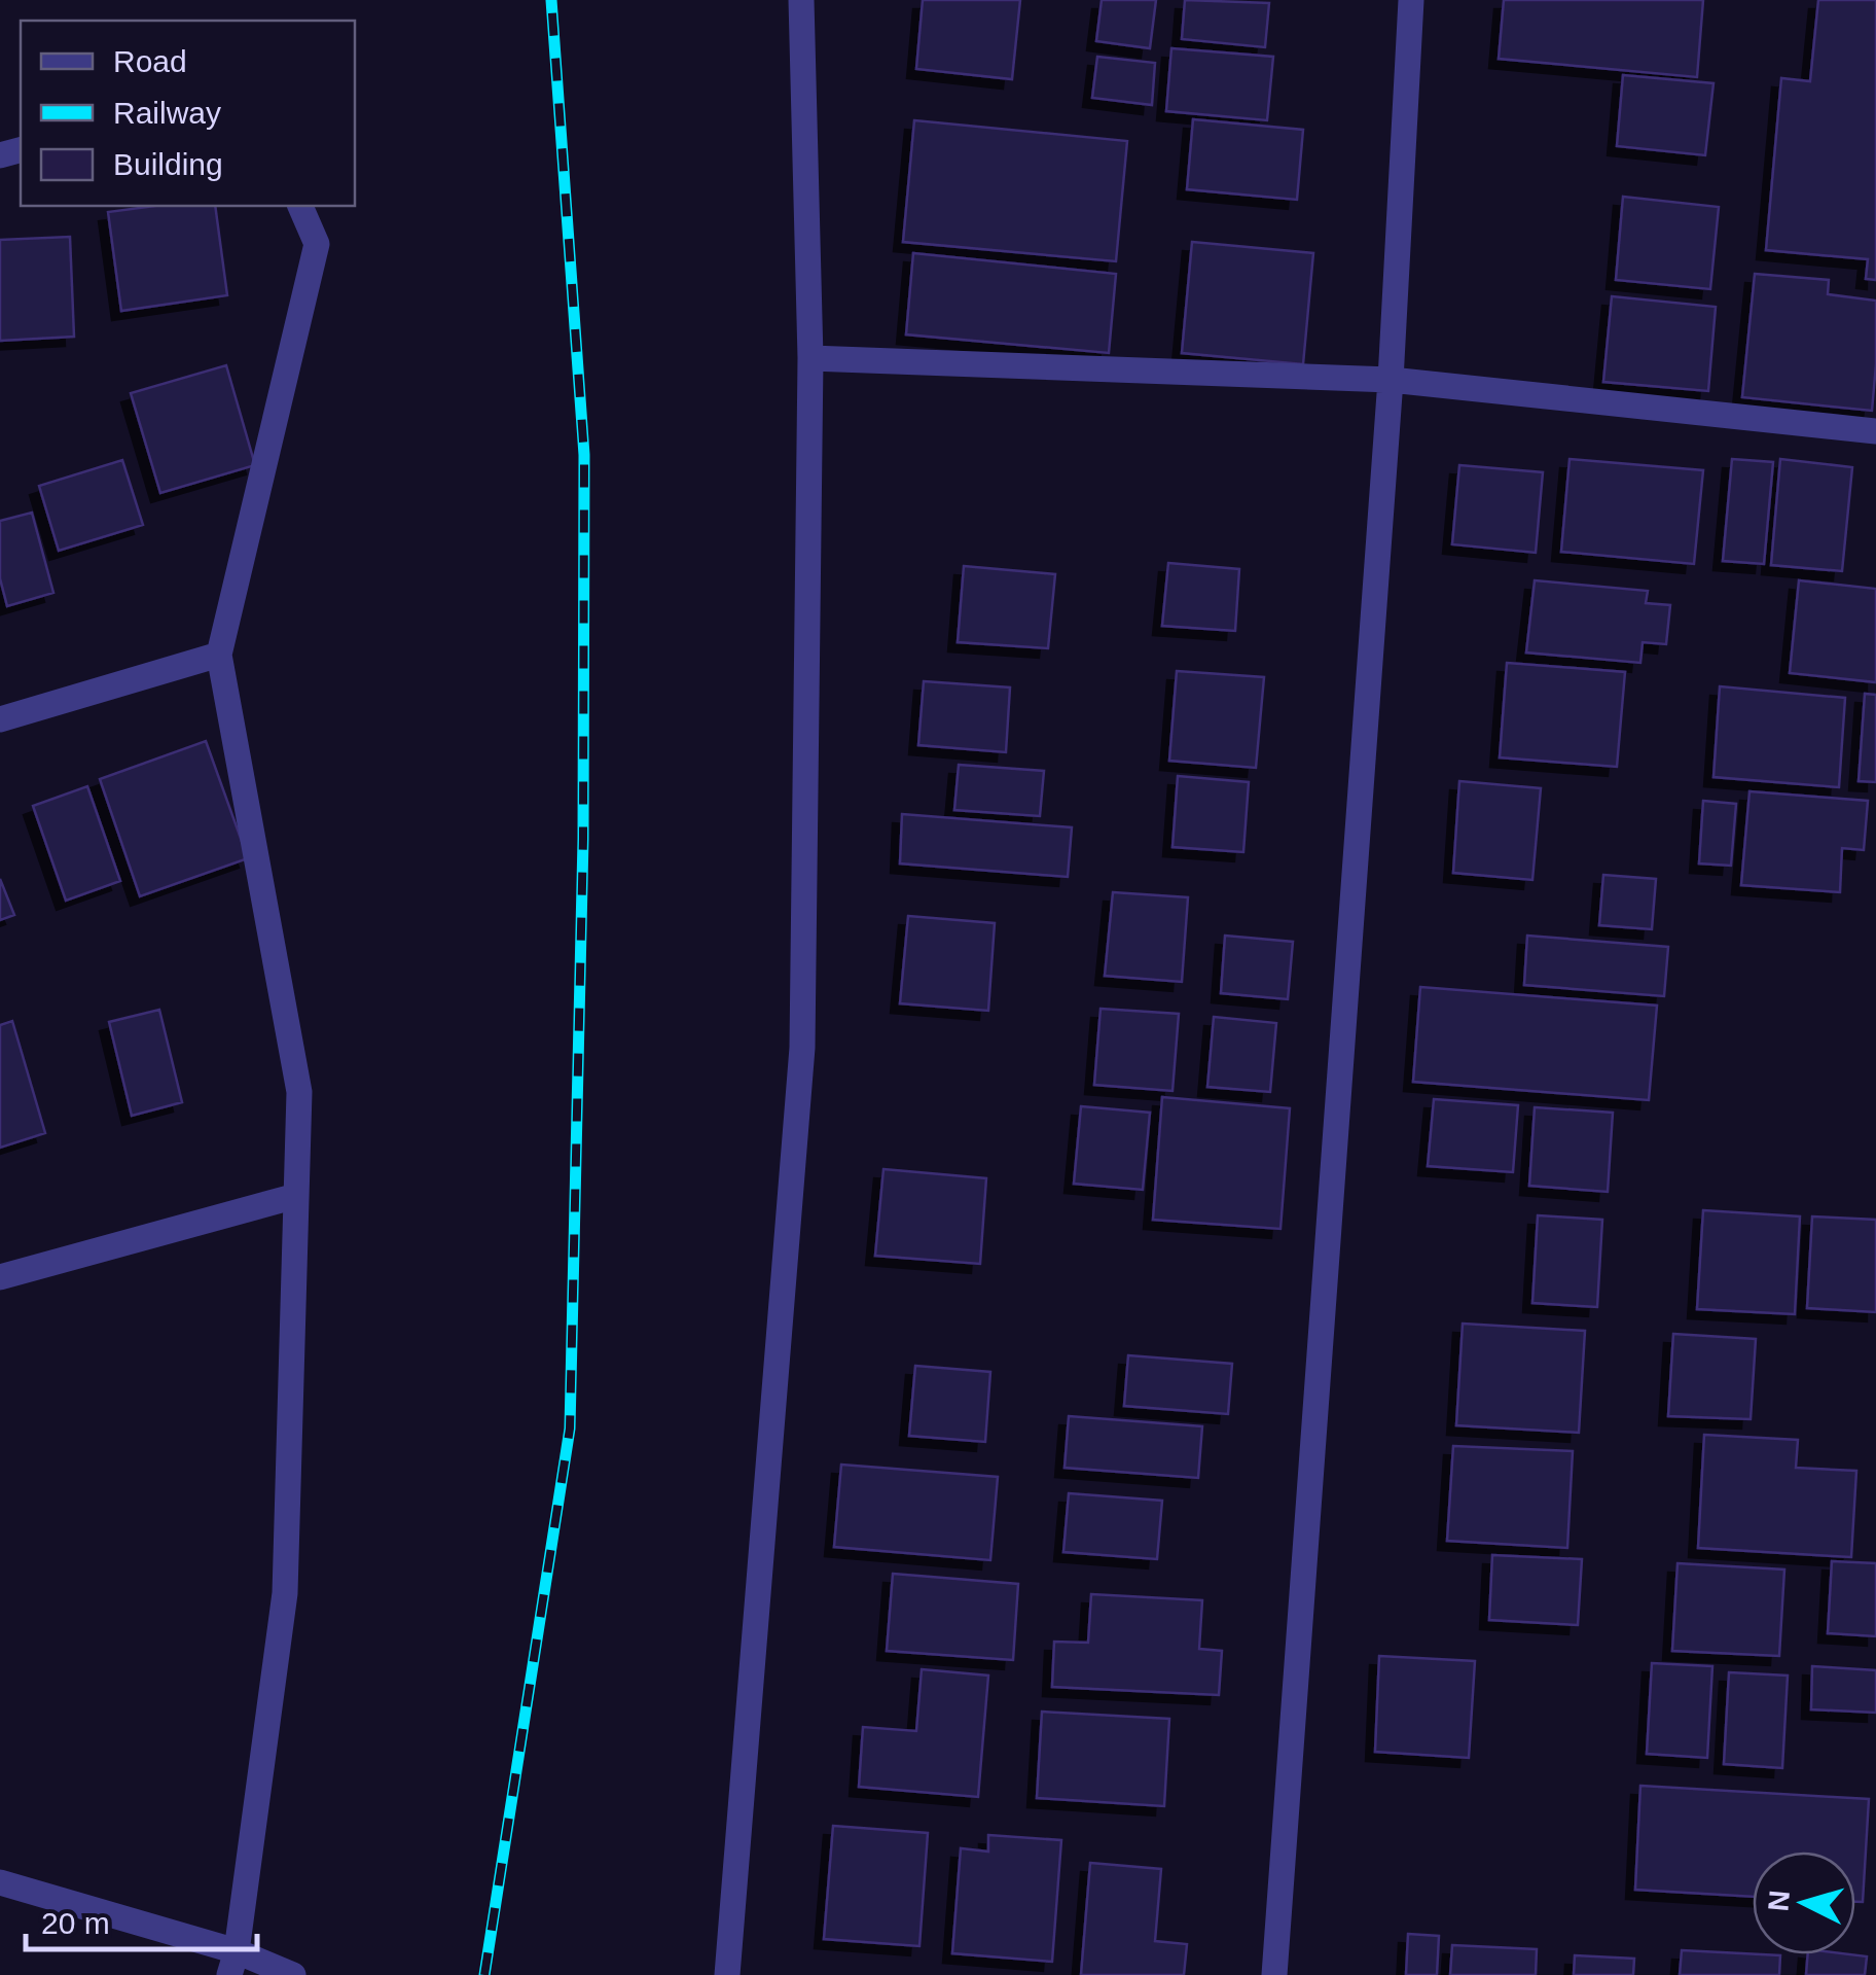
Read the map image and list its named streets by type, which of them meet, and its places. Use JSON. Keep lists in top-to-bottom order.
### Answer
{
  "legend": ["Road", "Railway", "Building"],
  "scale_bar": "20 m",
  "north": "left"
}
